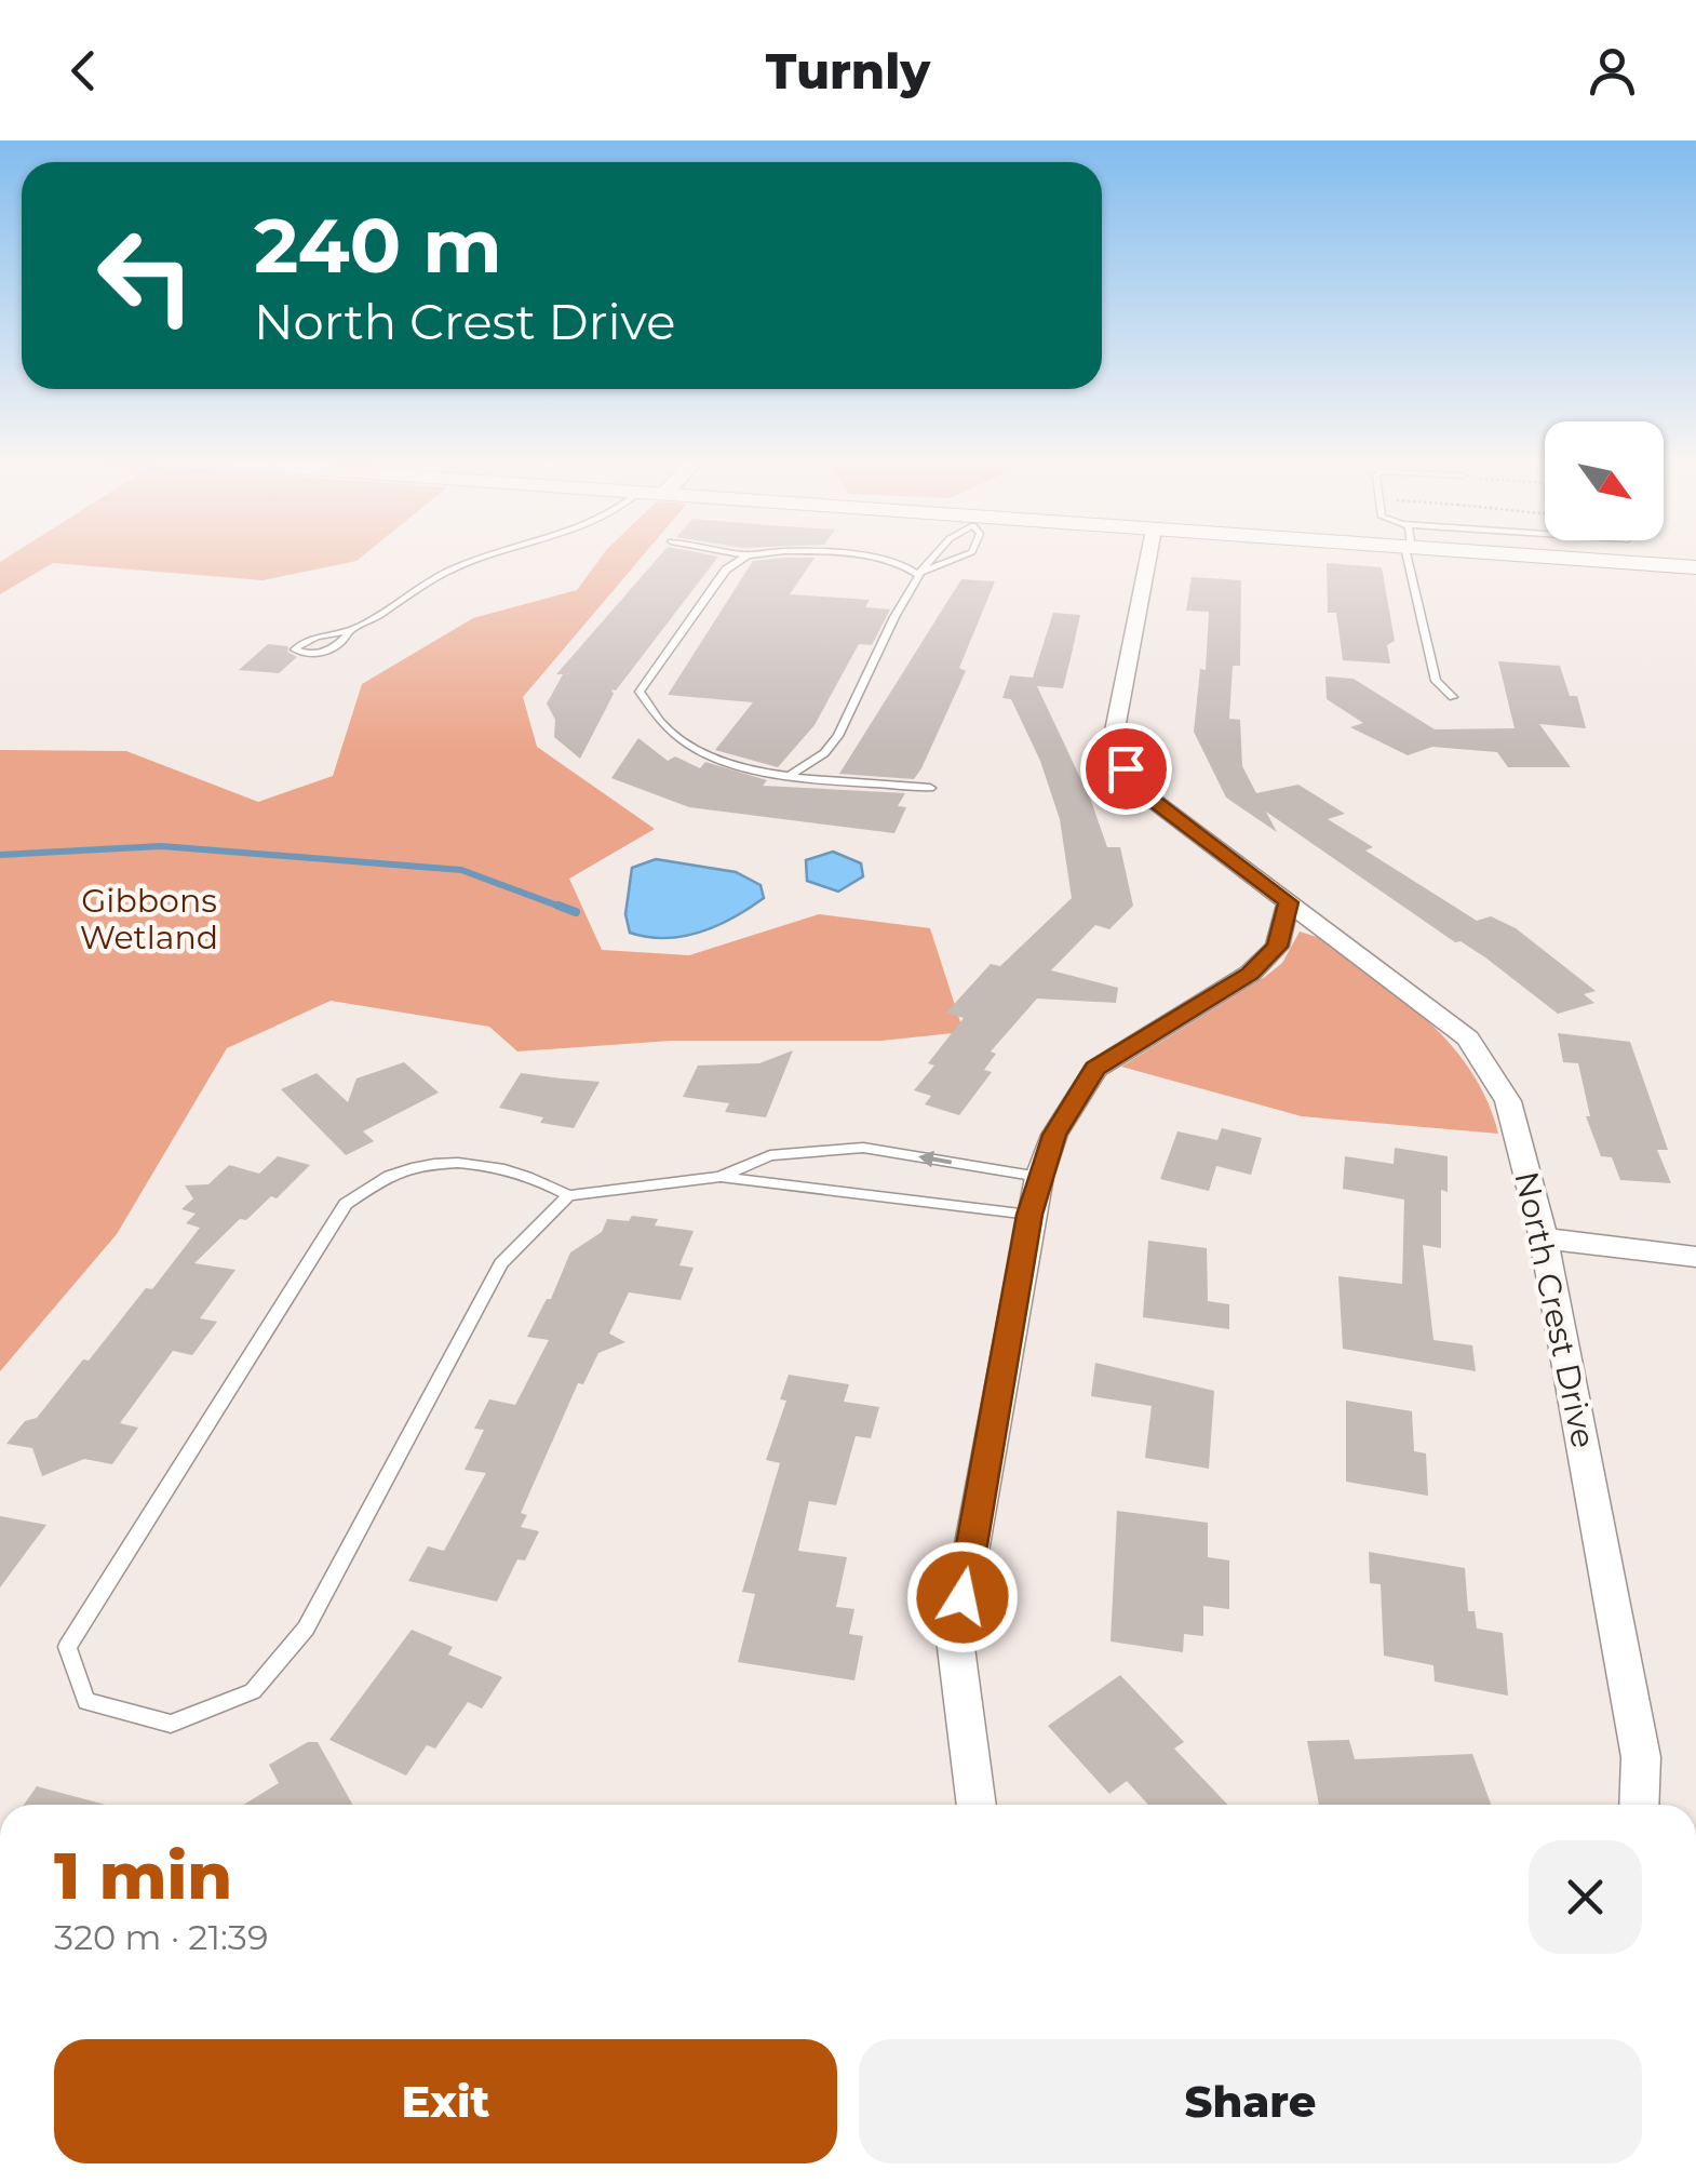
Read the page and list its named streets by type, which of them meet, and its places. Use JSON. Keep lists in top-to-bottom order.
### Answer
{
  "streets": {
    "street": ["North Crest Drive"]
  },
  "parks": ["Gibbons Wetland"],
  "north": "bottom right",
  "page": {
    "header": "Turnly",
    "turn": ["240 m", "North Crest Drive"],
    "heading": ["1 min", "320 m · 21:39"],
    "buttons": ["Exit", "Share"]
  }
}
